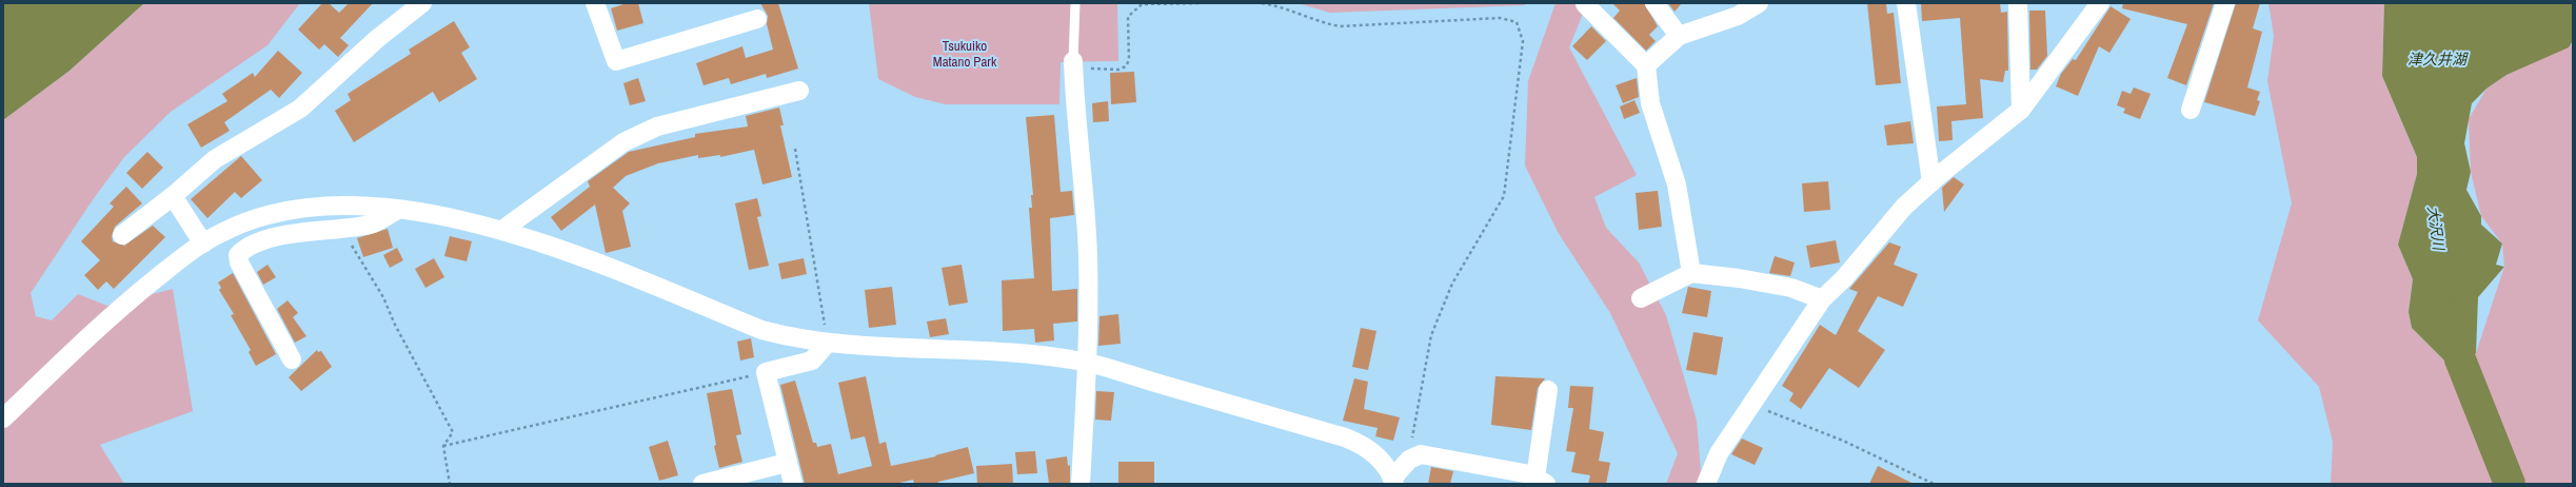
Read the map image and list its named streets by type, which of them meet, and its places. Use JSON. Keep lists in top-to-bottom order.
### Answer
{
  "water": ["津久井湖", "大沢川"],
  "parks": ["Tsukuiko Matano Park"]
}
